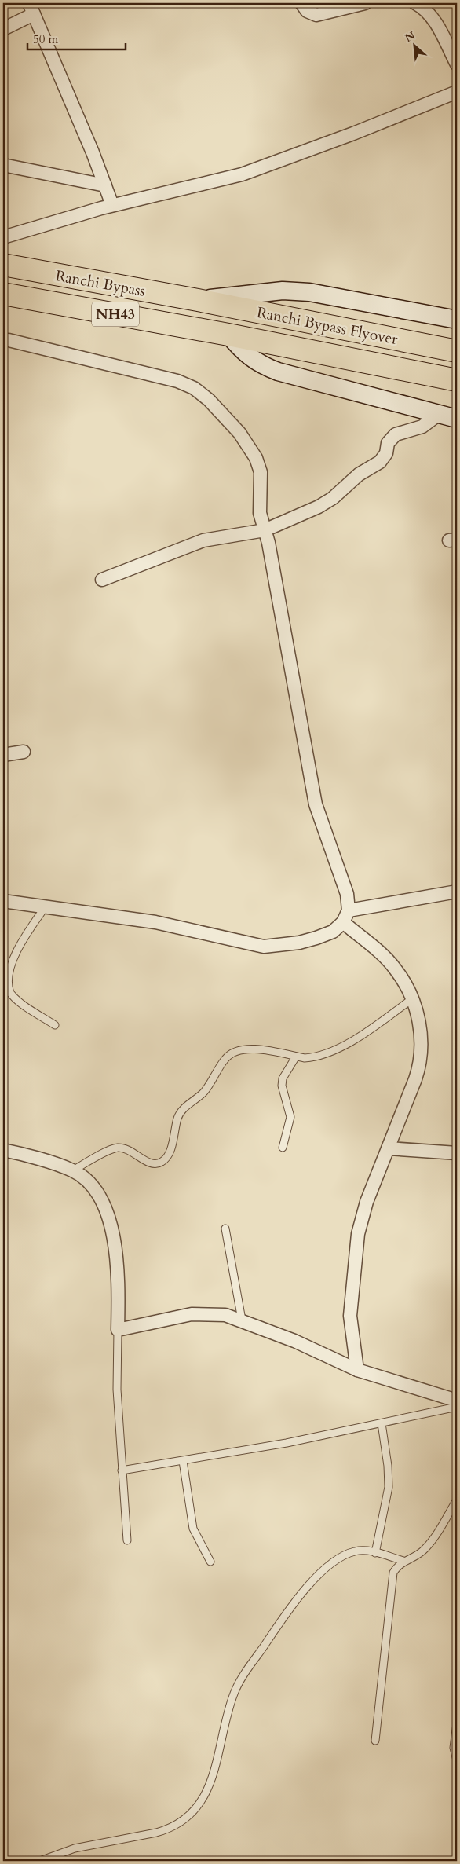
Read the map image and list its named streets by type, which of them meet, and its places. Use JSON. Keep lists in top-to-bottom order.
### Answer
{
  "streets": {
    "highway": ["Ranchi Bypass", "NH43", "Ranchi Bypass Flyover"]
  },
  "crossings": [
    ["Ranchi Bypass", "Ranchi Bypass Flyover"]
  ],
  "scale_bar": "50 m",
  "north": "top left"
}
